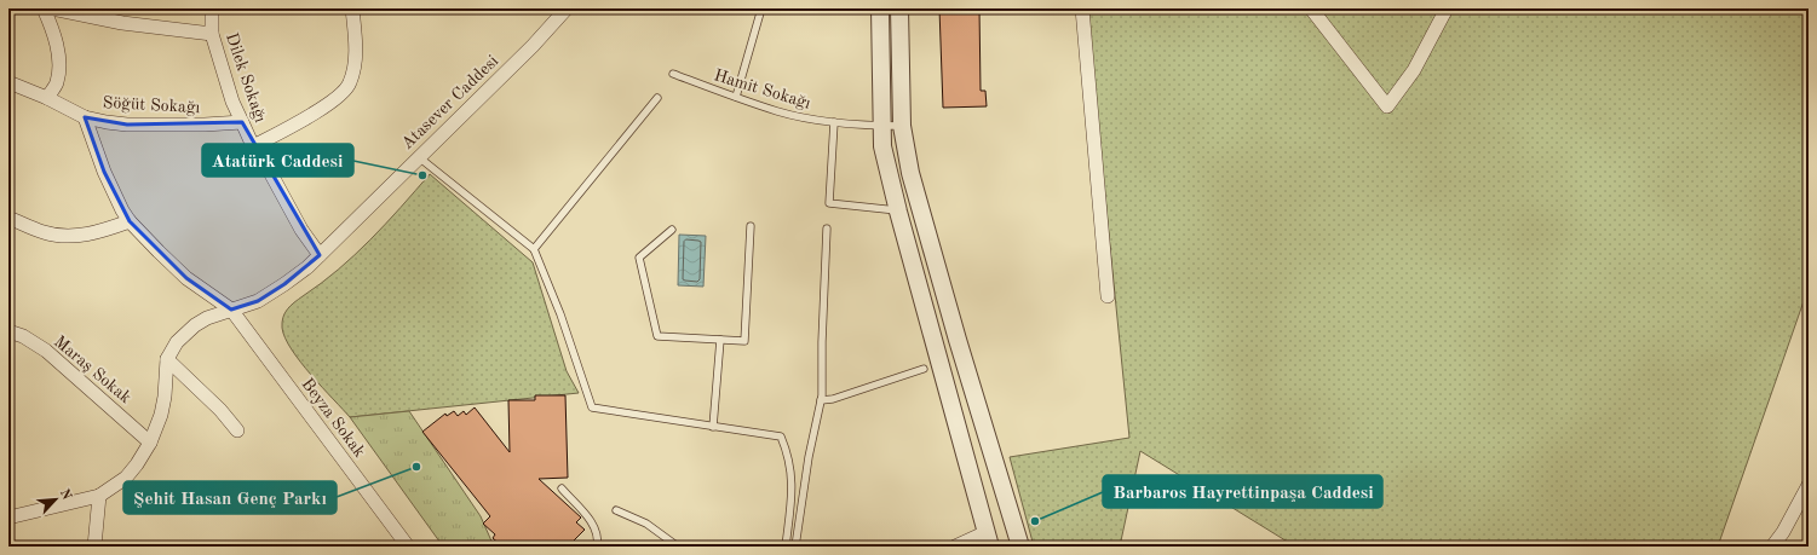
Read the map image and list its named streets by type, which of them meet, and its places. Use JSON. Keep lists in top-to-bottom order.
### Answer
{
  "streets": {
    "street": [
      "Dilek Sokağı",
      "Atasever Caddesi",
      "Söğüt Sokağı",
      "Maraş Sokak",
      "Beyza Sokak"
    ],
    "lane": ["Hamit Sokağı"]
  },
  "crossings": [
    ["Dilek Sokağı", "Atasever Caddesi"],
    ["Dilek Sokağı", "Söğüt Sokağı"],
    ["Atasever Caddesi", "Maraş Sokak"],
    ["Atasever Caddesi", "Beyza Sokak"],
    ["Söğüt Sokağı", "Beyza Sokak"]
  ],
  "places": ["Atatürk Caddesi̇", "Şehit Hasan Genç Parkı", "Barbaros Hayrettinpaşa Caddesi"],
  "north": "top right"
}
